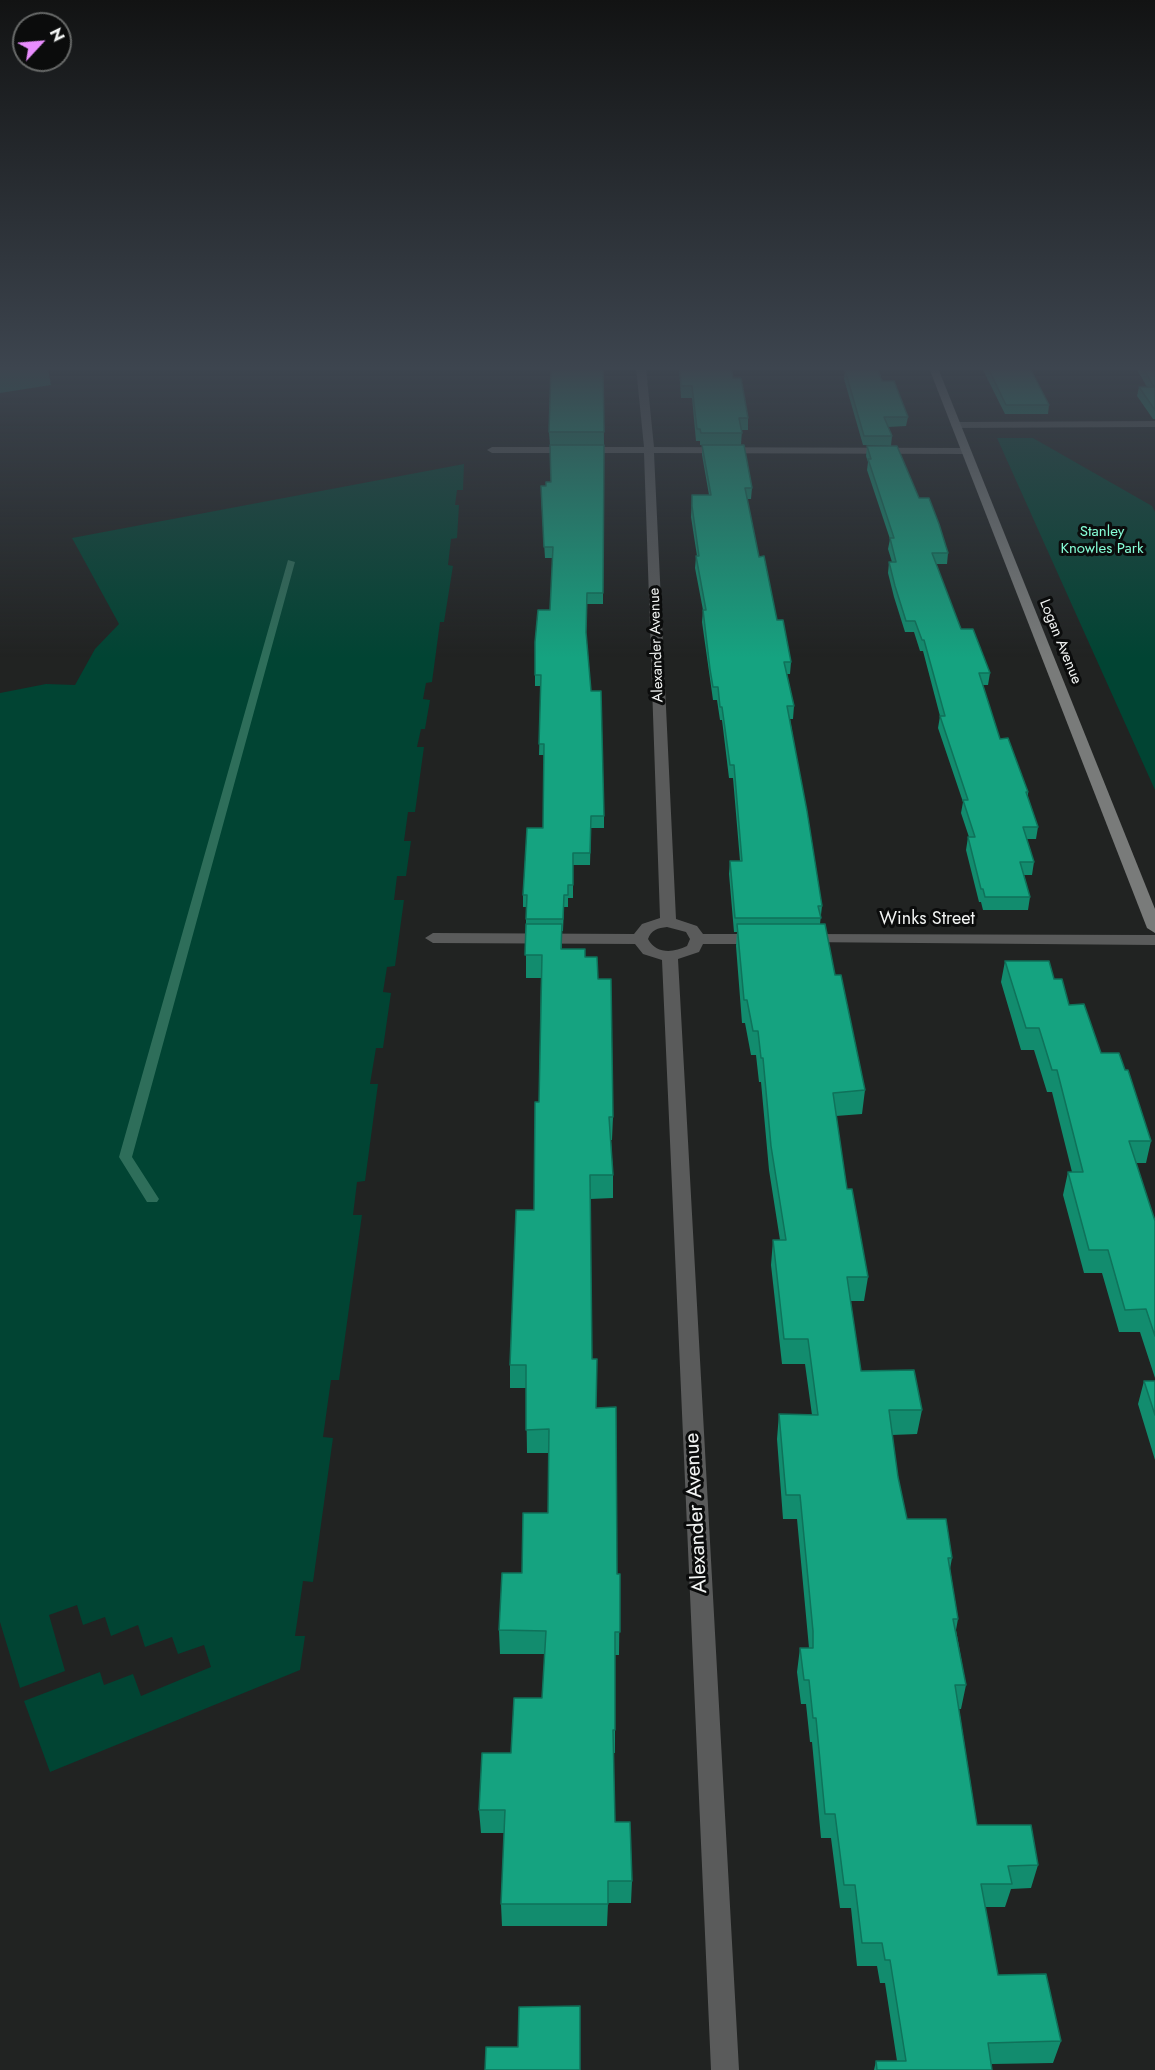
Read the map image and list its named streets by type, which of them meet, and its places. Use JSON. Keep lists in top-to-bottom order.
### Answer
{
  "streets": {
    "main road": ["Logan Avenue"],
    "street": ["Alexander Avenue", "Winks Street"]
  },
  "parks": ["Stanley Knowles Park"],
  "north": "top right"
}
